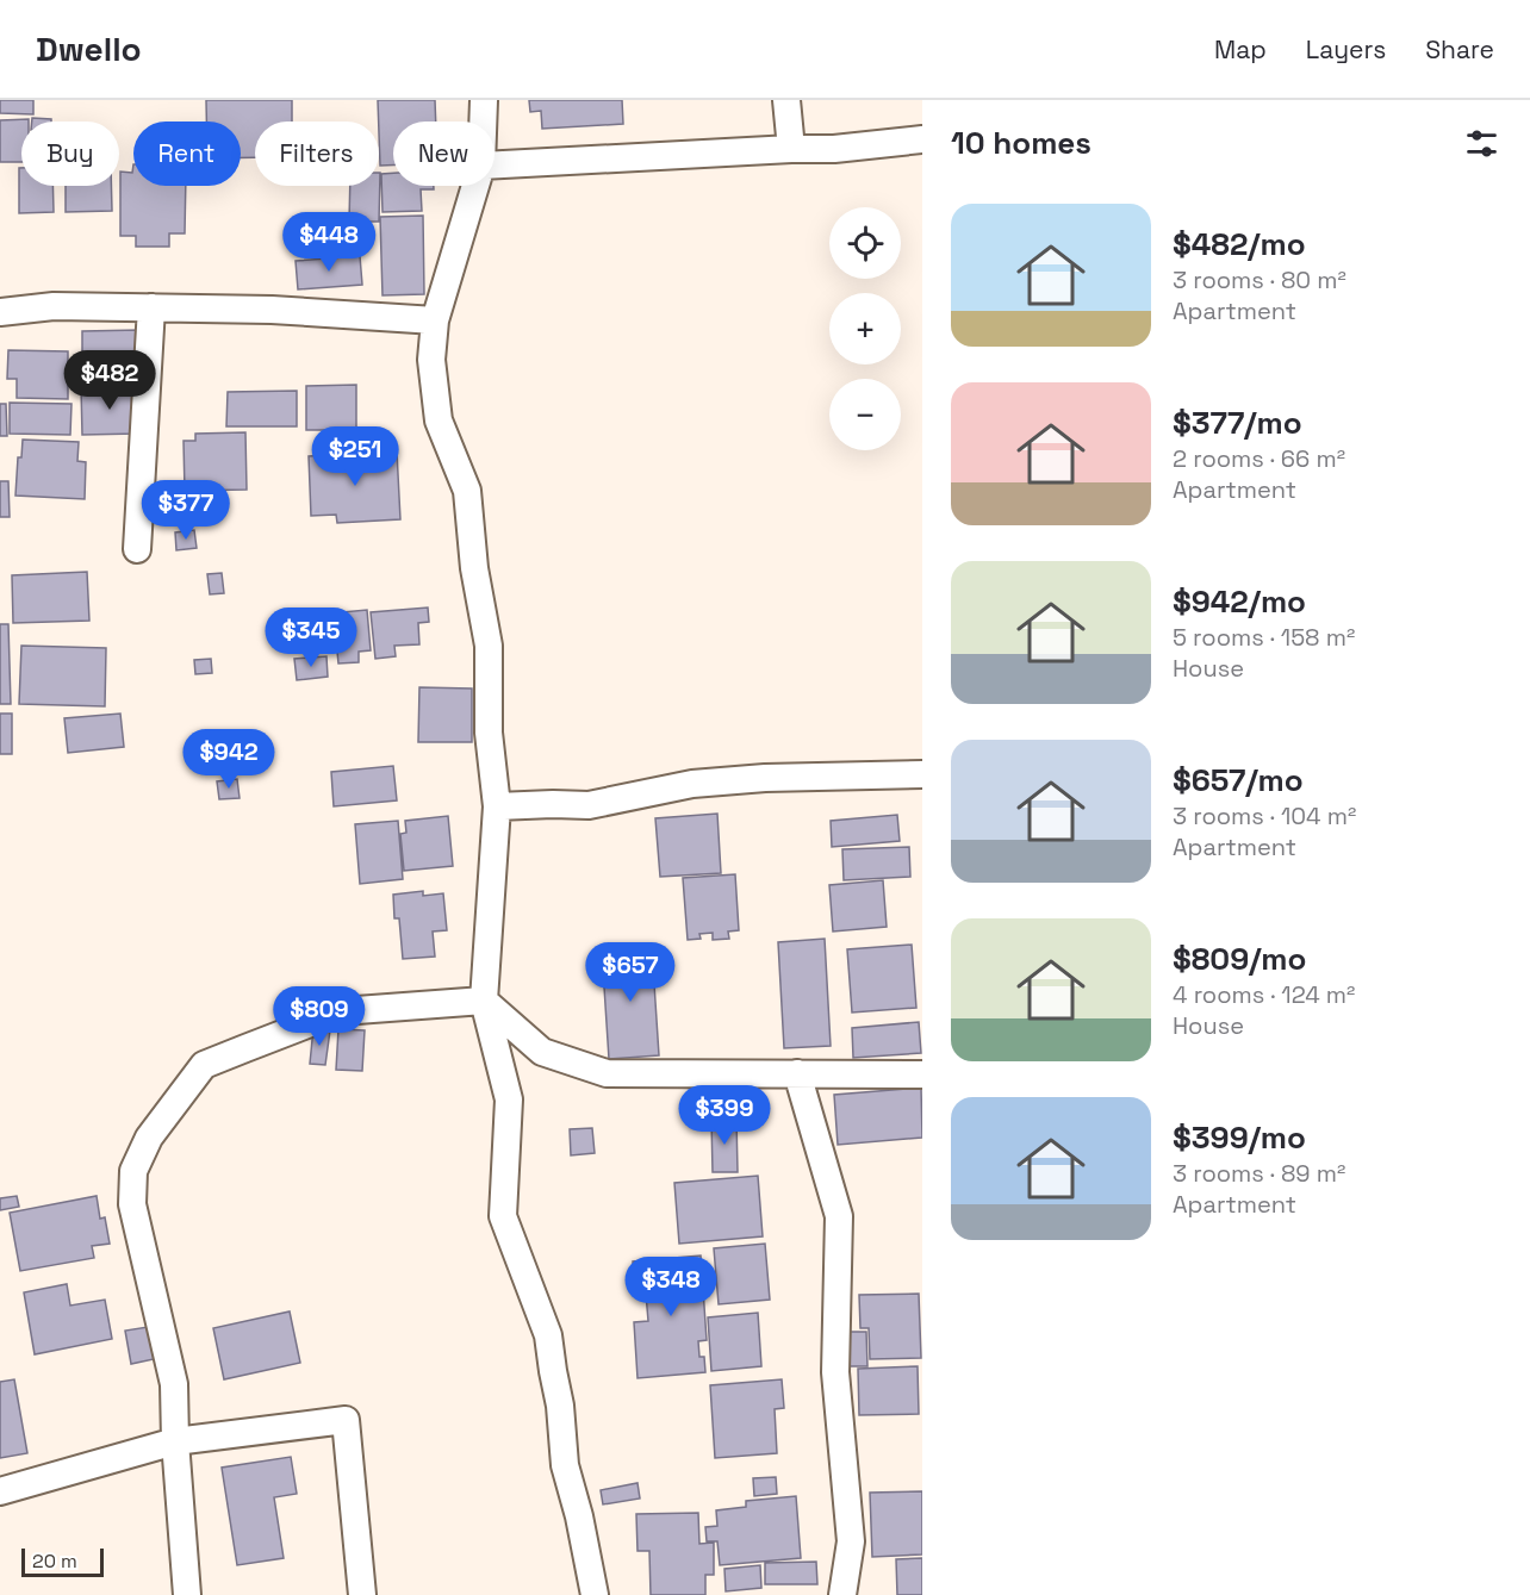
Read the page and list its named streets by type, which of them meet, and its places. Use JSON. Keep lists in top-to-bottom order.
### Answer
{
  "scale_bar": "20 m",
  "page": {
    "header": "Dwello",
    "nav": ["Map", "Layers", "Share"],
    "heading": "10 homes",
    "chip": [
      "Buy",
      "Rent",
      "Filters",
      "New"
    ],
    "list": [
      {
        "name": "$482/mo",
        "note": "3 rooms · 80 m² · Apartment"
      },
      {
        "name": "$377/mo",
        "note": "2 rooms · 66 m² · Apartment"
      },
      {
        "name": "$942/mo",
        "note": "5 rooms · 158 m² · House"
      },
      {
        "name": "$657/mo",
        "note": "3 rooms · 104 m² · Apartment"
      },
      {
        "name": "$809/mo",
        "note": "4 rooms · 124 m² · House"
      },
      {
        "name": "$399/mo",
        "note": "3 rooms · 89 m² · Apartment"
      }
    ],
    "map_buttons": ["+", "−"],
    "price": [
      "$448",
      "$482",
      "$251",
      "$377",
      "$345",
      "$942",
      "$657",
      "$809",
      "$399",
      "$348"
    ],
    "scale": "20 m"
  }
}
